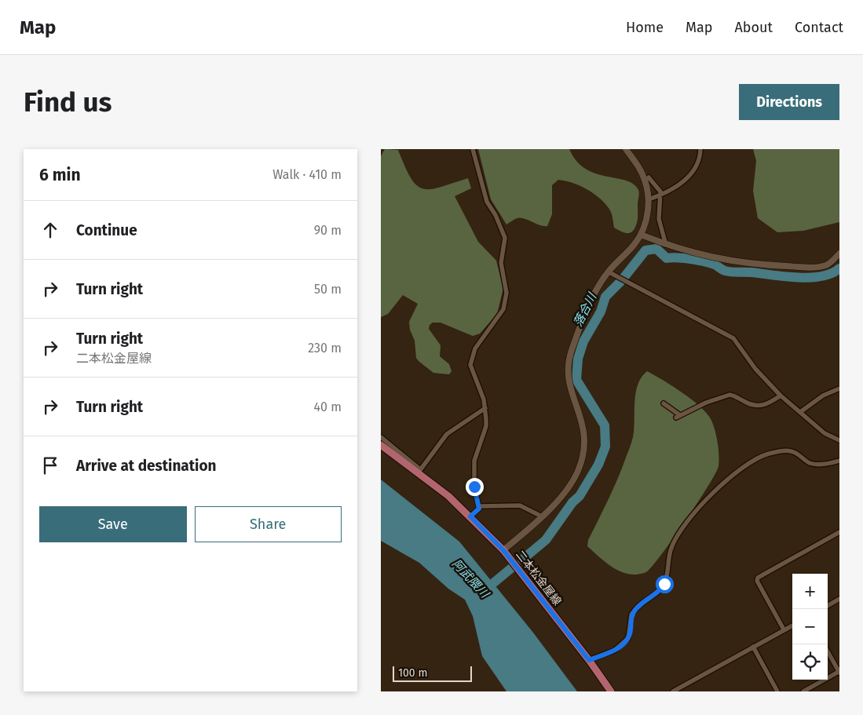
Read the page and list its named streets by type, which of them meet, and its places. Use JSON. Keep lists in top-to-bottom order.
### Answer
{
  "streets": {
    "main road": ["二本松金屋線"]
  },
  "water": ["落合川", "阿武隈川"],
  "scale_bar": "100 m",
  "page": {
    "header": "Map",
    "nav": [
      "Home",
      "Map",
      "About",
      "Contact"
    ],
    "buttons": [
      "Directions",
      ["Save", "Share"]
    ],
    "title": "Find us",
    "heading": ["6 min", "Walk · 410 m"],
    "list": [
      ["Continue", "90 m"],
      ["Turn right", "50 m"],
      ["Turn right", "二本松金屋線", "230 m"],
      ["Turn right", "40 m"],
      "Arrive at destination"
    ],
    "map_buttons": ["+", "−"],
    "scale": "100 m"
  }
}
